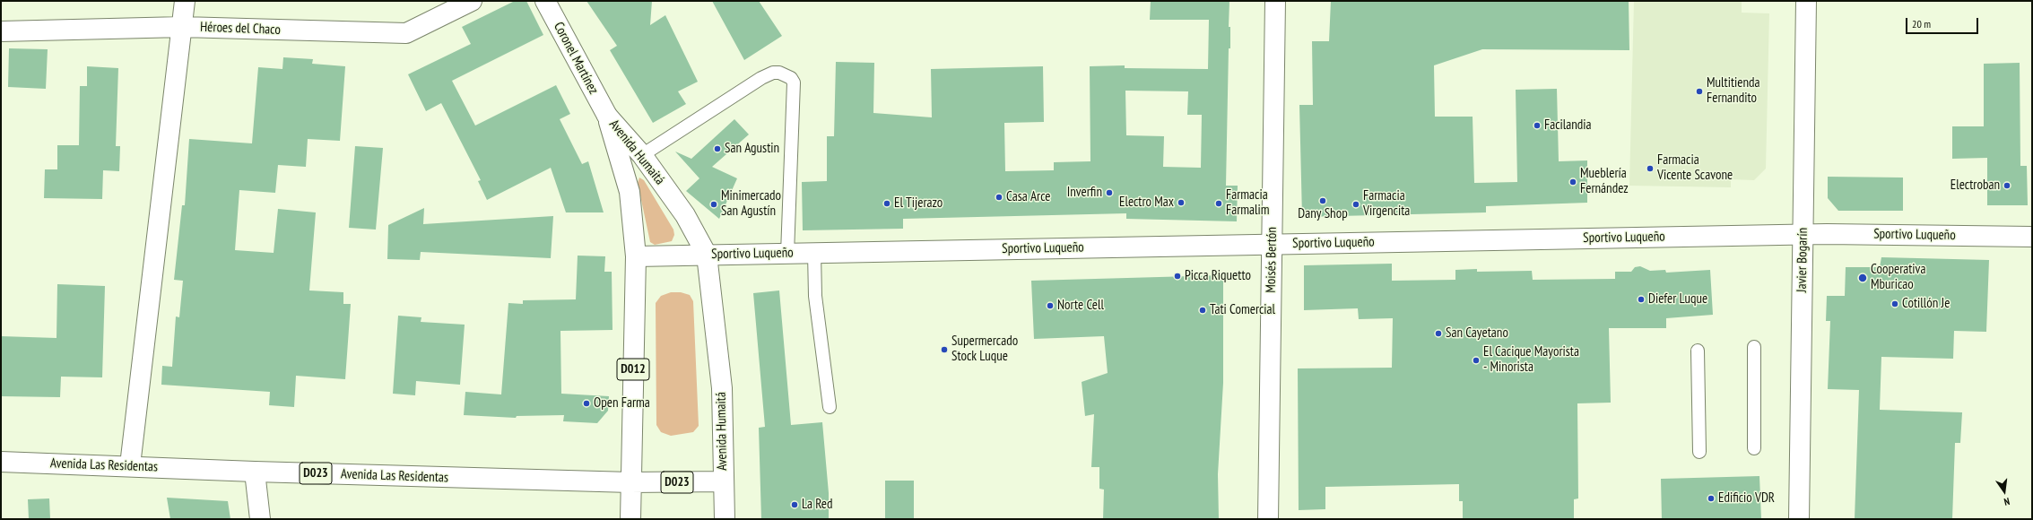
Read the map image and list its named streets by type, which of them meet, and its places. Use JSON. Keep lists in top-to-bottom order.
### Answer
{
  "streets": {
    "street": [
      "Héroes del Chaco",
      "Coronel Martínez",
      "Avenida Humaitá",
      "Sportivo Luqueño",
      "Moisés Bertón",
      "Javier Bogarín",
      "D012",
      "Avenida Las Residentas",
      "D023"
    ]
  },
  "crossings": [
    ["Coronel Martínez", "Avenida Humaitá"],
    ["Avenida Humaitá", "Sportivo Luqueño"],
    ["Avenida Humaitá", "Avenida Las Residentas"],
    ["Sportivo Luqueño", "Moisés Bertón"],
    ["Sportivo Luqueño", "Javier Bogarín"]
  ],
  "places": [
    "Multitienda Fernandito",
    "Facilandia",
    "San Agustin",
    "Farmacia Vicente Scavone",
    "Mueblería Fernández",
    "Electroban",
    "Inverfin",
    "Casa Arce",
    "Dany Shop",
    "Electro Max",
    "El Tijerazo",
    "Farmacia Farmalim",
    "Minimercado San Agustín",
    "Farmacia Virgencita",
    "Picca Riquetto",
    "Cooperativa Mburicao",
    "Diefer Luque",
    "Cotillón Je",
    "Norte Cell",
    "Tati Comercial",
    "San Cayetano",
    "Supermercado Stock Luque",
    "El Cacique Mayorista - Minorista",
    "Open Farma",
    "Edificio VDR",
    "La Red"
  ],
  "scale_bar": "20 m",
  "north": "bottom"
}
